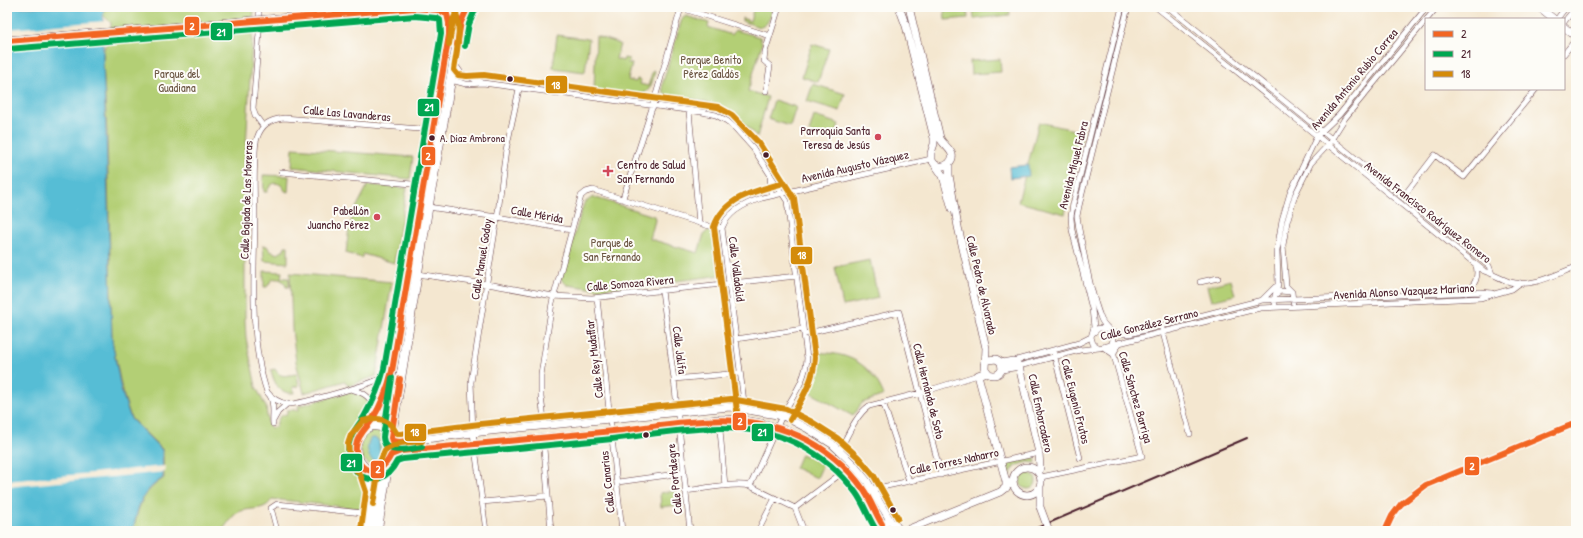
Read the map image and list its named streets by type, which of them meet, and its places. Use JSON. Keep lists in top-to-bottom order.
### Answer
{
  "streets": {
    "main road": ["Calle Pedro de Alvarado", "Calle Embarcadero"],
    "street": [
      "Avenida Antonio Rubio Correa",
      "Calle Las Lavanderas",
      "Avenida Miguel Fabra",
      "Avenida Augusto Vázquez",
      "Calle Bajada de Las Moreras",
      "Avenida Francisco Rodríguez Romero",
      "Calle Mérida",
      "Calle Manuel Godoy",
      "Calle Valladolid",
      "Calle Somoza Rivera",
      "Avenida Alonso Vazquez Mariano",
      "Calle González Serrano",
      "Calle Jalifa",
      "Calle Rey Mudaffar",
      "Calle Hernándo de Soto",
      "Calle Sánchez Barriga",
      "Calle Eugenio Frutos",
      "Calle Torres Naharro",
      "Calle Portalegre",
      "Calle Canarias"
    ]
  },
  "crossings": [
    ["Avenida Antonio Rubio Correa", "Avenida Francisco Rodríguez Romero"],
    ["Avenida Antonio Rubio Correa", "Avenida Alonso Vazquez Mariano"],
    ["Avenida Antonio Rubio Correa", "Calle González Serrano"],
    ["Calle Las Lavanderas", "Calle Bajada de Las Moreras"],
    ["Avenida Miguel Fabra", "Calle González Serrano"],
    ["Avenida Miguel Fabra", "Calle Sánchez Barriga"],
    ["Avenida Augusto Vázquez", "Calle Valladolid"],
    ["Avenida Augusto Vázquez", "Calle Pedro de Alvarado"],
    ["Avenida Francisco Rodríguez Romero", "Avenida Alonso Vazquez Mariano"],
    ["Calle Mérida", "Calle Manuel Godoy"],
    ["Calle Manuel Godoy", "Calle Somoza Rivera"],
    ["Calle Valladolid", "Calle Somoza Rivera"],
    ["Calle Somoza Rivera", "Calle Jalifa"],
    ["Calle Somoza Rivera", "Calle Rey Mudaffar"],
    ["Avenida Alonso Vazquez Mariano", "Calle González Serrano"],
    ["Calle González Serrano", "Calle Sánchez Barriga"],
    ["Calle González Serrano", "Calle Eugenio Frutos"],
    ["Calle González Serrano", "Calle Embarcadero"],
    ["Calle Jalifa", "Calle Portalegre"],
    ["Calle Rey Mudaffar", "Calle Canarias"],
    ["Calle Hernándo de Soto", "Calle Torres Naharro"],
    ["Calle Sánchez Barriga", "Calle Embarcadero"],
    ["Calle Embarcadero", "Calle Torres Naharro"]
  ],
  "parks": ["Parque Benito Pérez Galdós", "Parque del Guadiana", "Parque de San Fernando"],
  "places": {
    "other": ["Parroquia Santa Teresa de Jesús", "A. Diaz Ambrona", "Pabellón Juancho Pérez"],
    "health": ["Centro de Salud San Fernando"]
  },
  "lines": ["transit line 2", "transit line 18", "transit line 21"],
  "legend": ["2", "21", "18"]
}
